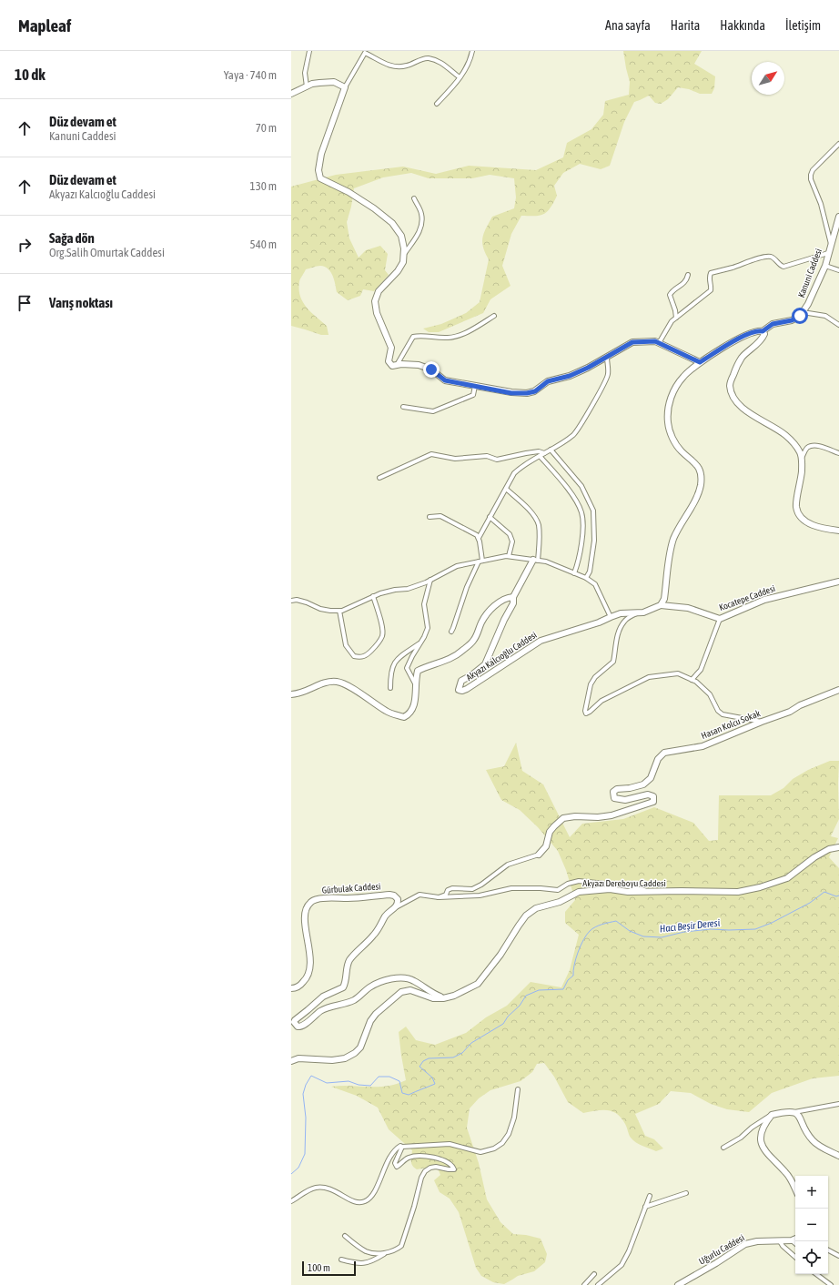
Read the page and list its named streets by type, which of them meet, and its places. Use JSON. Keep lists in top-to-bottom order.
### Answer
{
  "streets": {
    "street": [
      "Kanuni Caddesi",
      "Kocatepe Caddesi",
      "Akyazı Kalcıoğlu Caddesi",
      "Hasan Kolcu Sokak",
      "Akyazı Dereboyu Caddesi",
      "Gürbulak Caddesi",
      "Uğurlu Caddesi"
    ]
  },
  "crossings": [
    ["Kocatepe Caddesi", "Akyazı Kalcıoğlu Caddesi"]
  ],
  "water": ["Hacı Beşir Deresi"],
  "scale_bar": "100 m",
  "north": "top right",
  "page": {
    "header": "Mapleaf",
    "nav": [
      "Ana sayfa",
      "Harita",
      "Hakkında",
      "İletişim"
    ],
    "heading": ["10 dk", "Yaya · 740 m"],
    "list": [
      ["Düz devam et", "Kanuni Caddesi", "70 m"],
      ["Düz devam et", "Akyazı Kalcıoğlu Caddesi", "130 m"],
      ["Sağa dön", "Org.Salih Omurtak Caddesi", "540 m"],
      "Varış noktası"
    ],
    "map_buttons": ["+", "−"],
    "scale": "100 m"
  }
}
